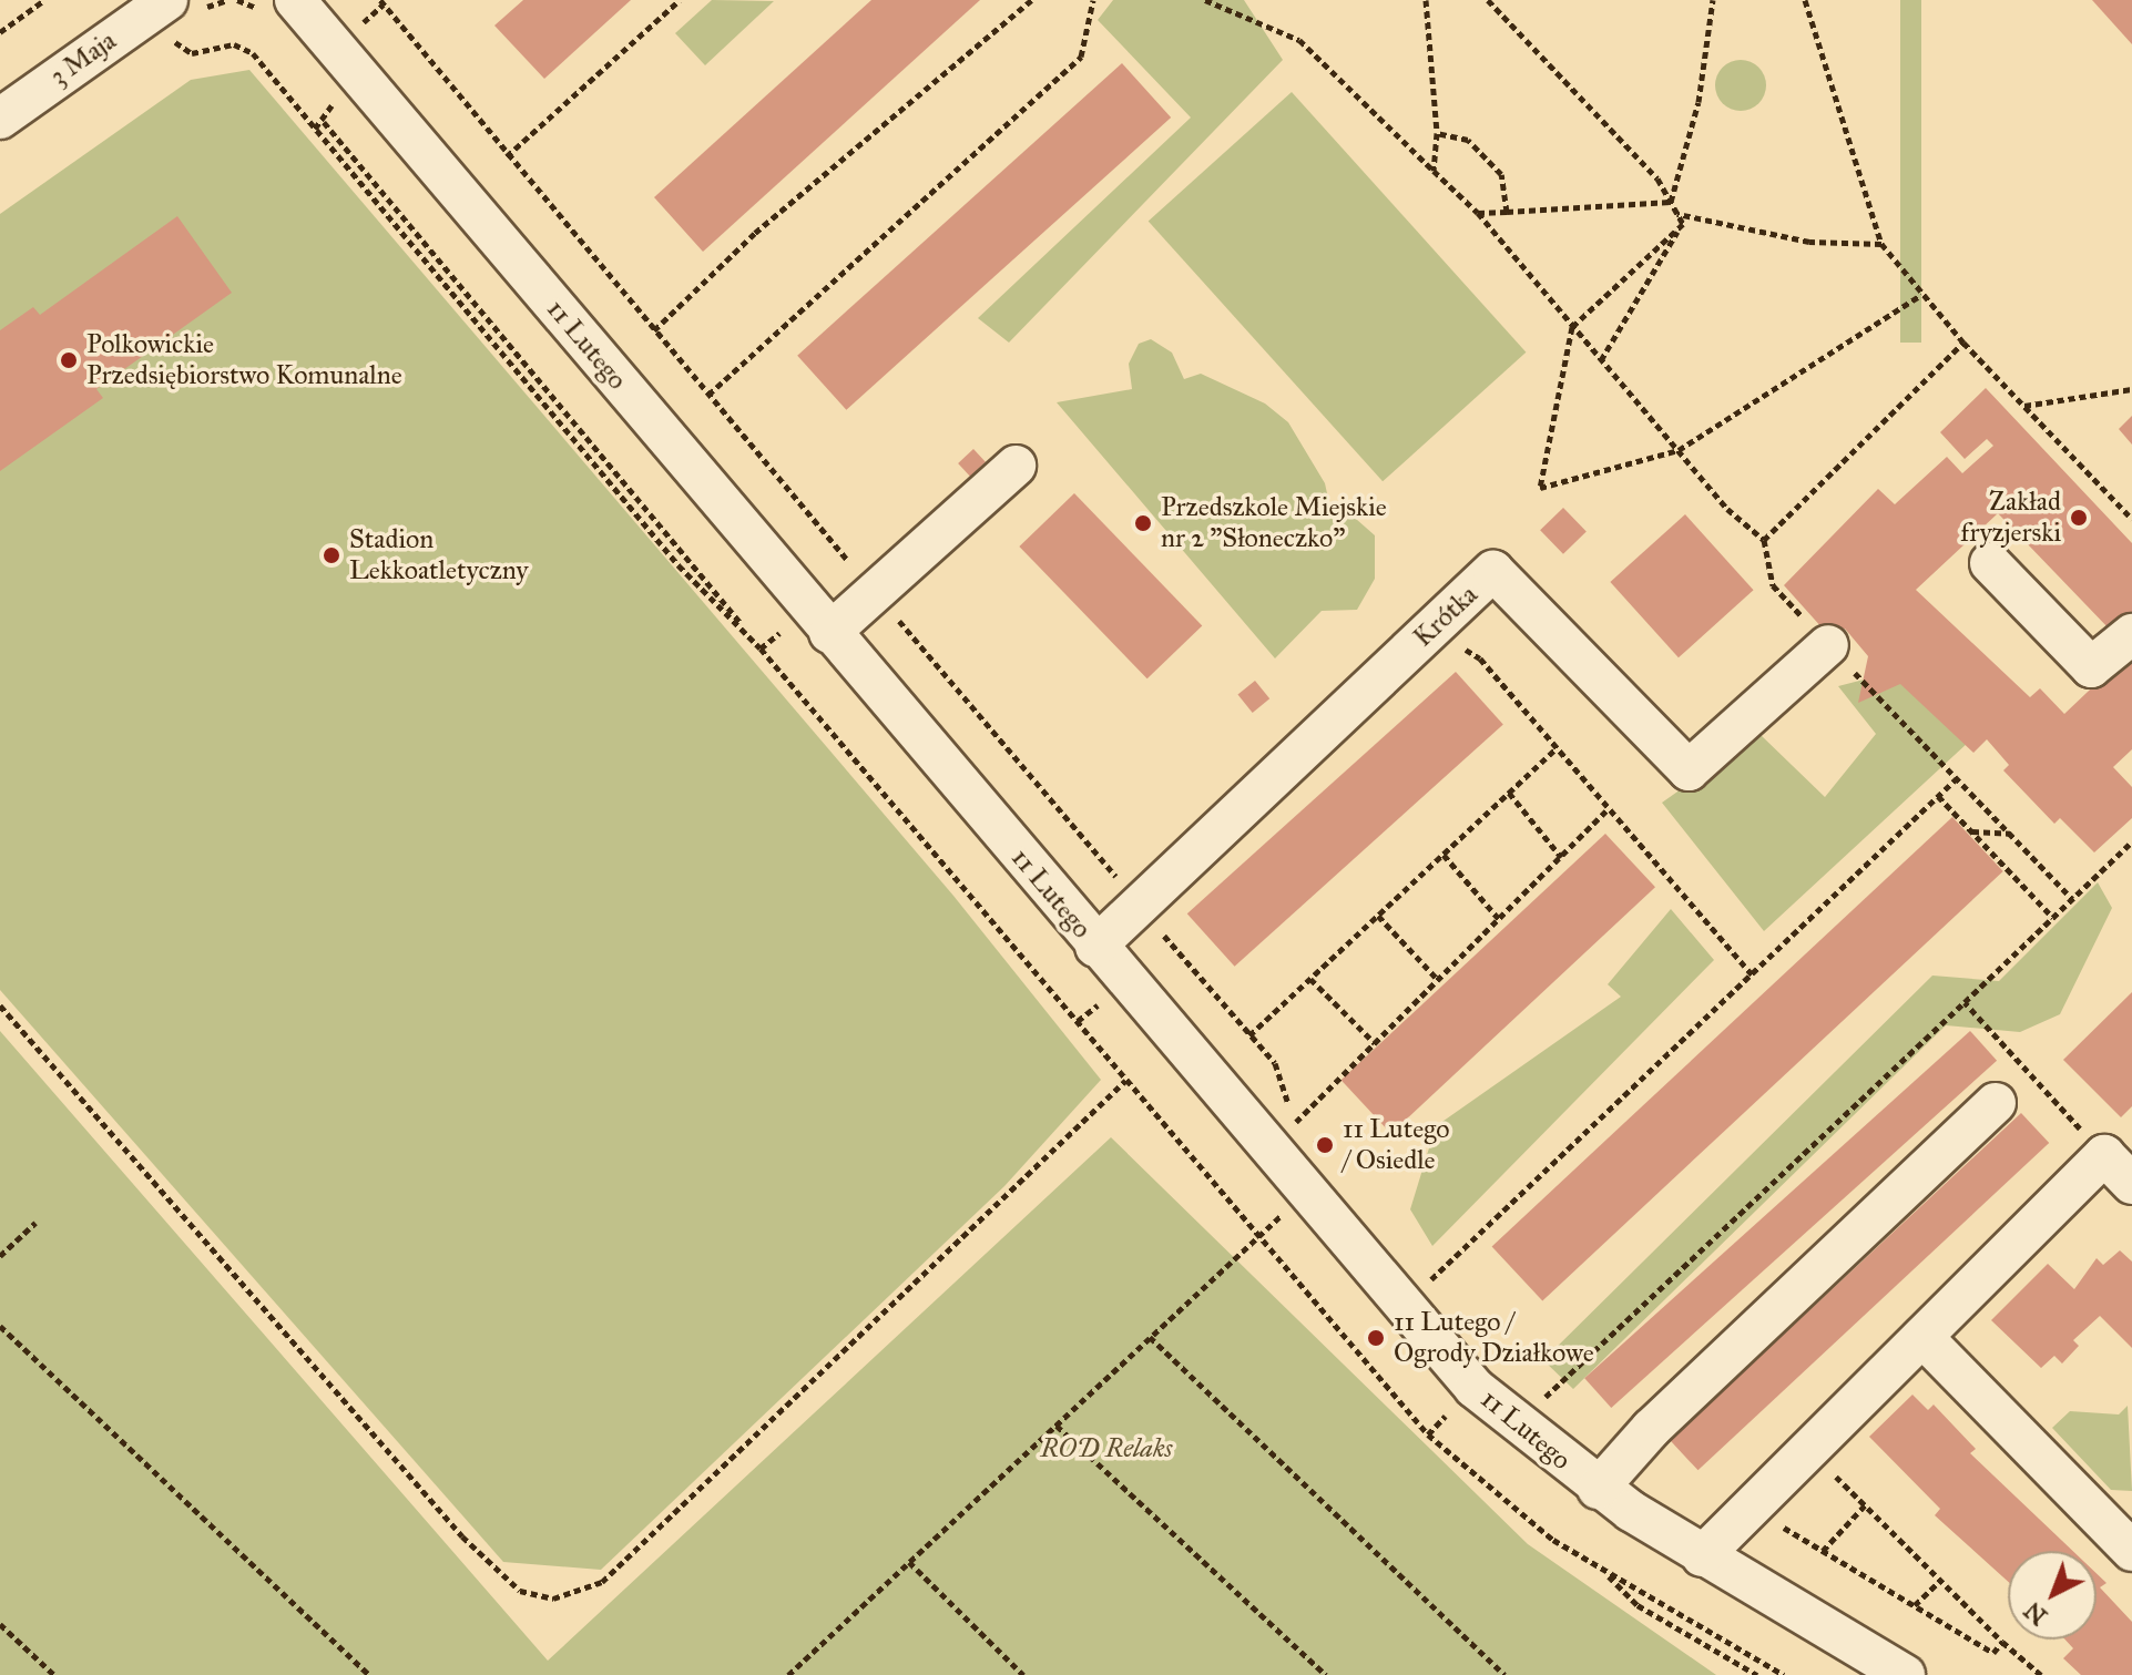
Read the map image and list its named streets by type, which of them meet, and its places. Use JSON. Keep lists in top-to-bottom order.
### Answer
{
  "streets": {
    "street": ["3 Maja", "11 Lutego", "Krótka"]
  },
  "crossings": [
    ["11 Lutego", "Krótka"]
  ],
  "parks": ["ROD Relaks"],
  "places": [
    "Polkowickie Przedsiębiorstwo Komunalne",
    "Zakład fryzjerski",
    "Przedszkole Miejskie nr 2 \"Słoneczko\"",
    "Stadion Lekkoatletyczny",
    "11 Lutego / Osiedle",
    "11 Lutego / Ogrody Działkowe"
  ],
  "north": "bottom left"
}
